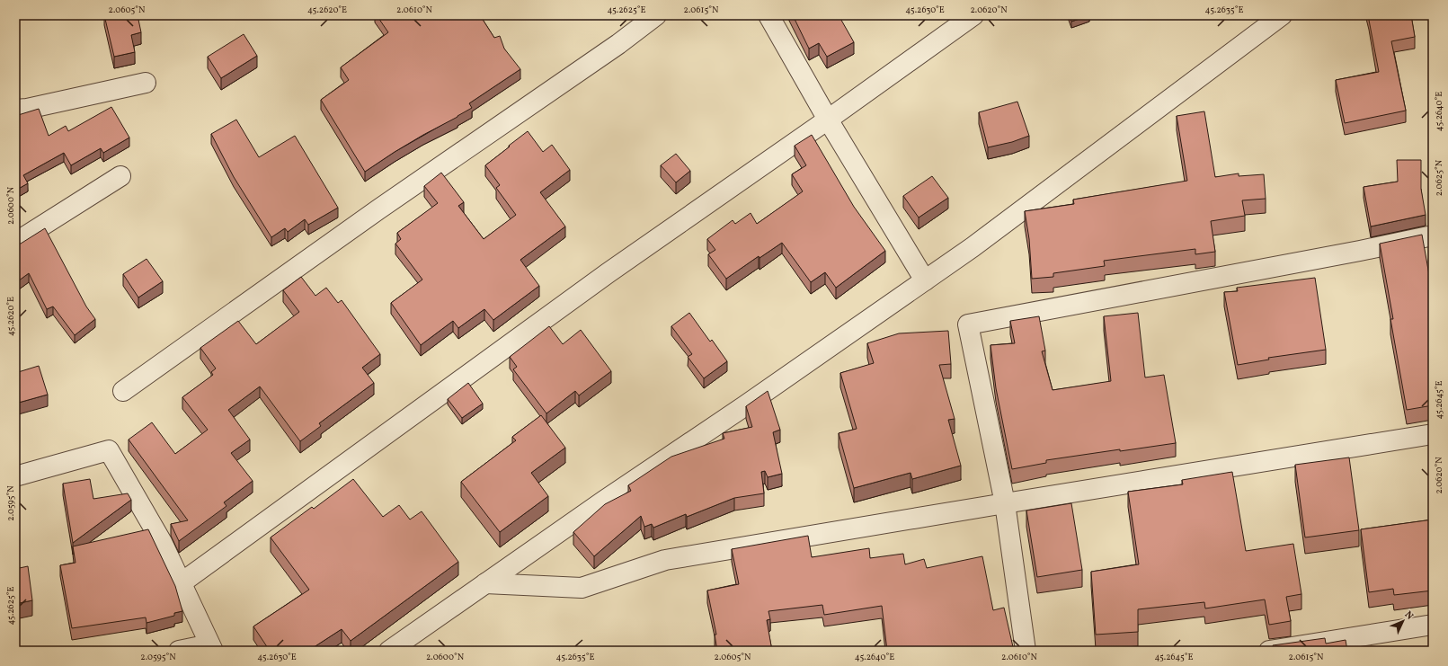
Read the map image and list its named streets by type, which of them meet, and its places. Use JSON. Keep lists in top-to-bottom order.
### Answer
{
  "north": "top right",
  "coordinates": [
    "2.0605°N",
    "45.2620°E",
    "2.0610°N",
    "45.2625°E",
    "2.0615°N",
    "45.2630°E",
    "2.0620°N",
    "45.2635°E",
    "45.2640°E",
    "2.0625°N",
    "2.0600°N",
    "45.2645°E",
    "2.0595°N"
  ]
}
